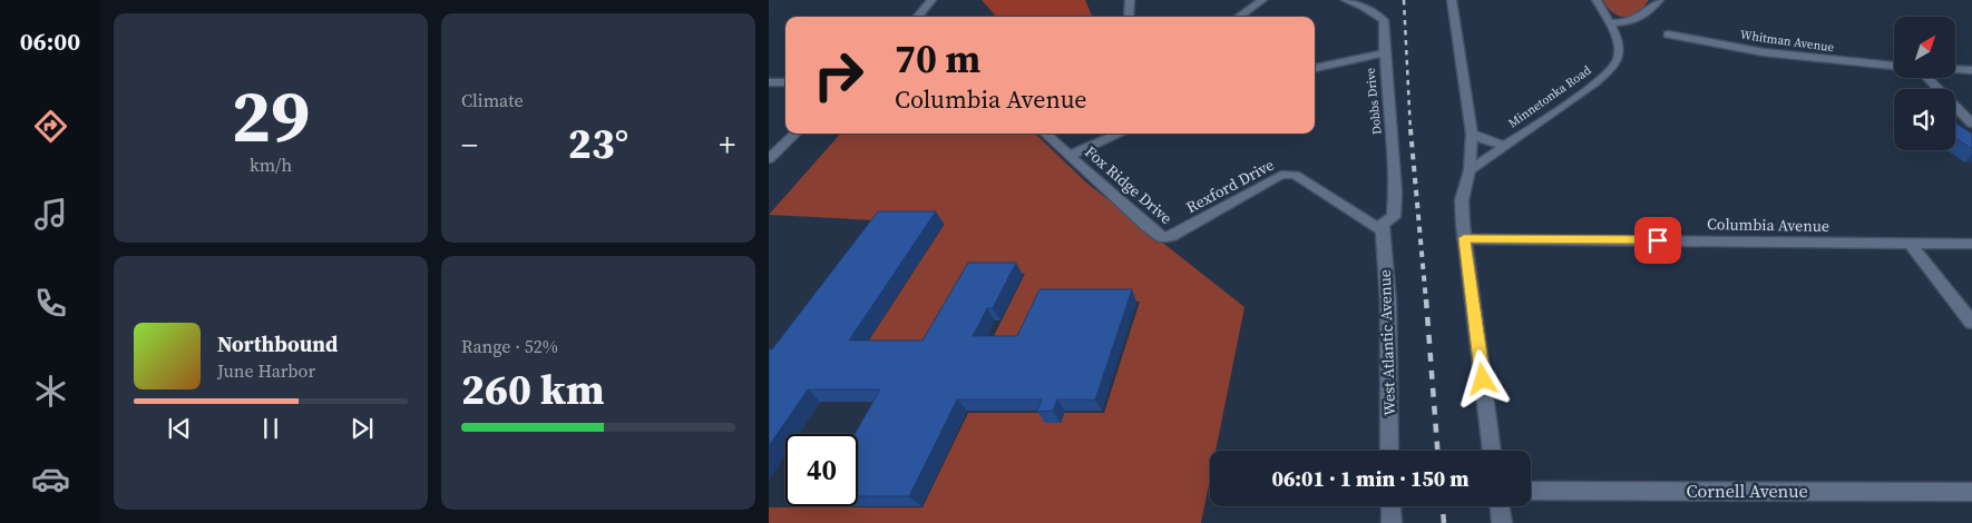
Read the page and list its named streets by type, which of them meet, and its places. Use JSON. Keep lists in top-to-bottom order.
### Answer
{
  "streets": {
    "street": [
      "Whitman Avenue",
      "Minnetonka Road",
      "Dobbs Drive",
      "Fox Ridge Drive",
      "Rexford Drive",
      "Columbia Avenue",
      "West Atlantic Avenue",
      "Cornell Avenue"
    ]
  },
  "crossings": [
    ["Dobbs Drive", "Rexford Drive"],
    ["Dobbs Drive", "West Atlantic Avenue"],
    ["Fox Ridge Drive", "Rexford Drive"],
    ["Rexford Drive", "West Atlantic Avenue"]
  ],
  "north": "top right",
  "page": {
    "tabs": "06:00",
    "tile": [
      ["29", "km/h"],
      "Climate",
      ["Range · 52%", "260 km"]
    ],
    "turn": ["70 m", "Columbia Avenue"],
    "heat": ["−", "23°", "+"],
    "song": ["Northbound", "June Harbor"],
    "limit": "40",
    "trip": "06:01 · 1 min · 150 m"
  }
}
